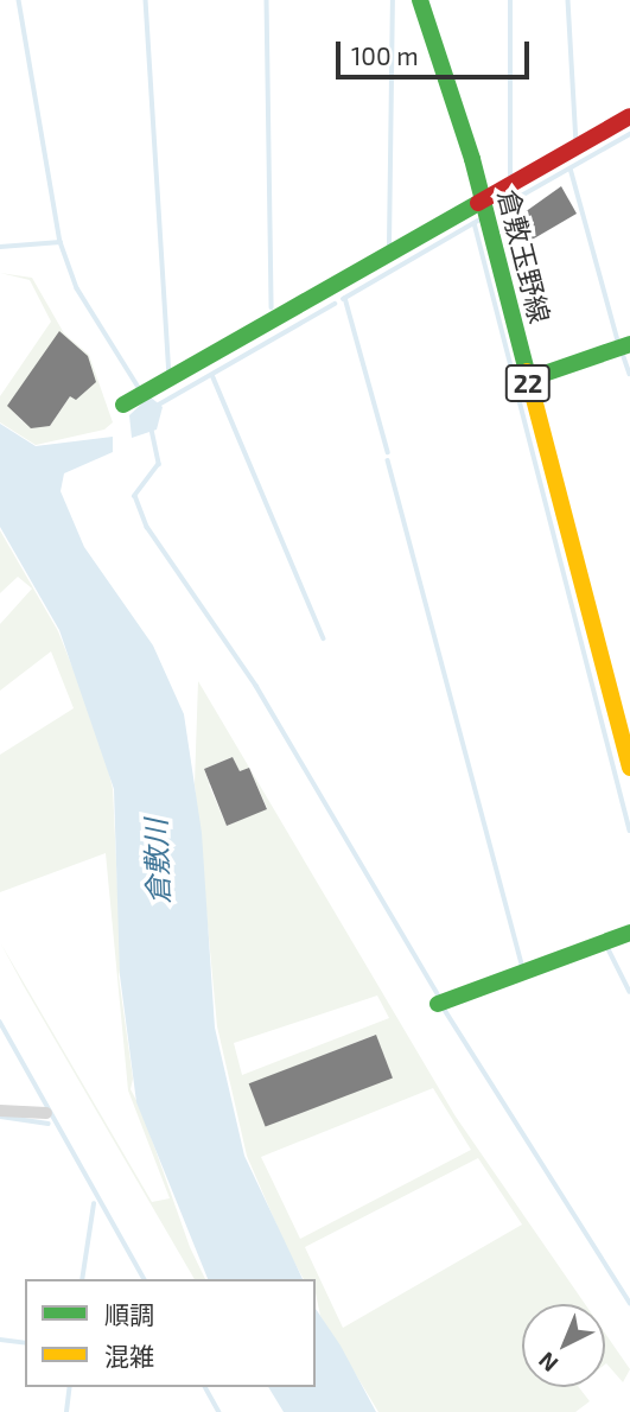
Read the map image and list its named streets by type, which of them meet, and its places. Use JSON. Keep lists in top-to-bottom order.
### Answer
{
  "streets": {
    "street": ["倉敷玉野線", "22"]
  },
  "water": ["倉敷川"],
  "legend": ["順調", "混雑"],
  "scale_bar": "100 m",
  "north": "bottom left"
}
